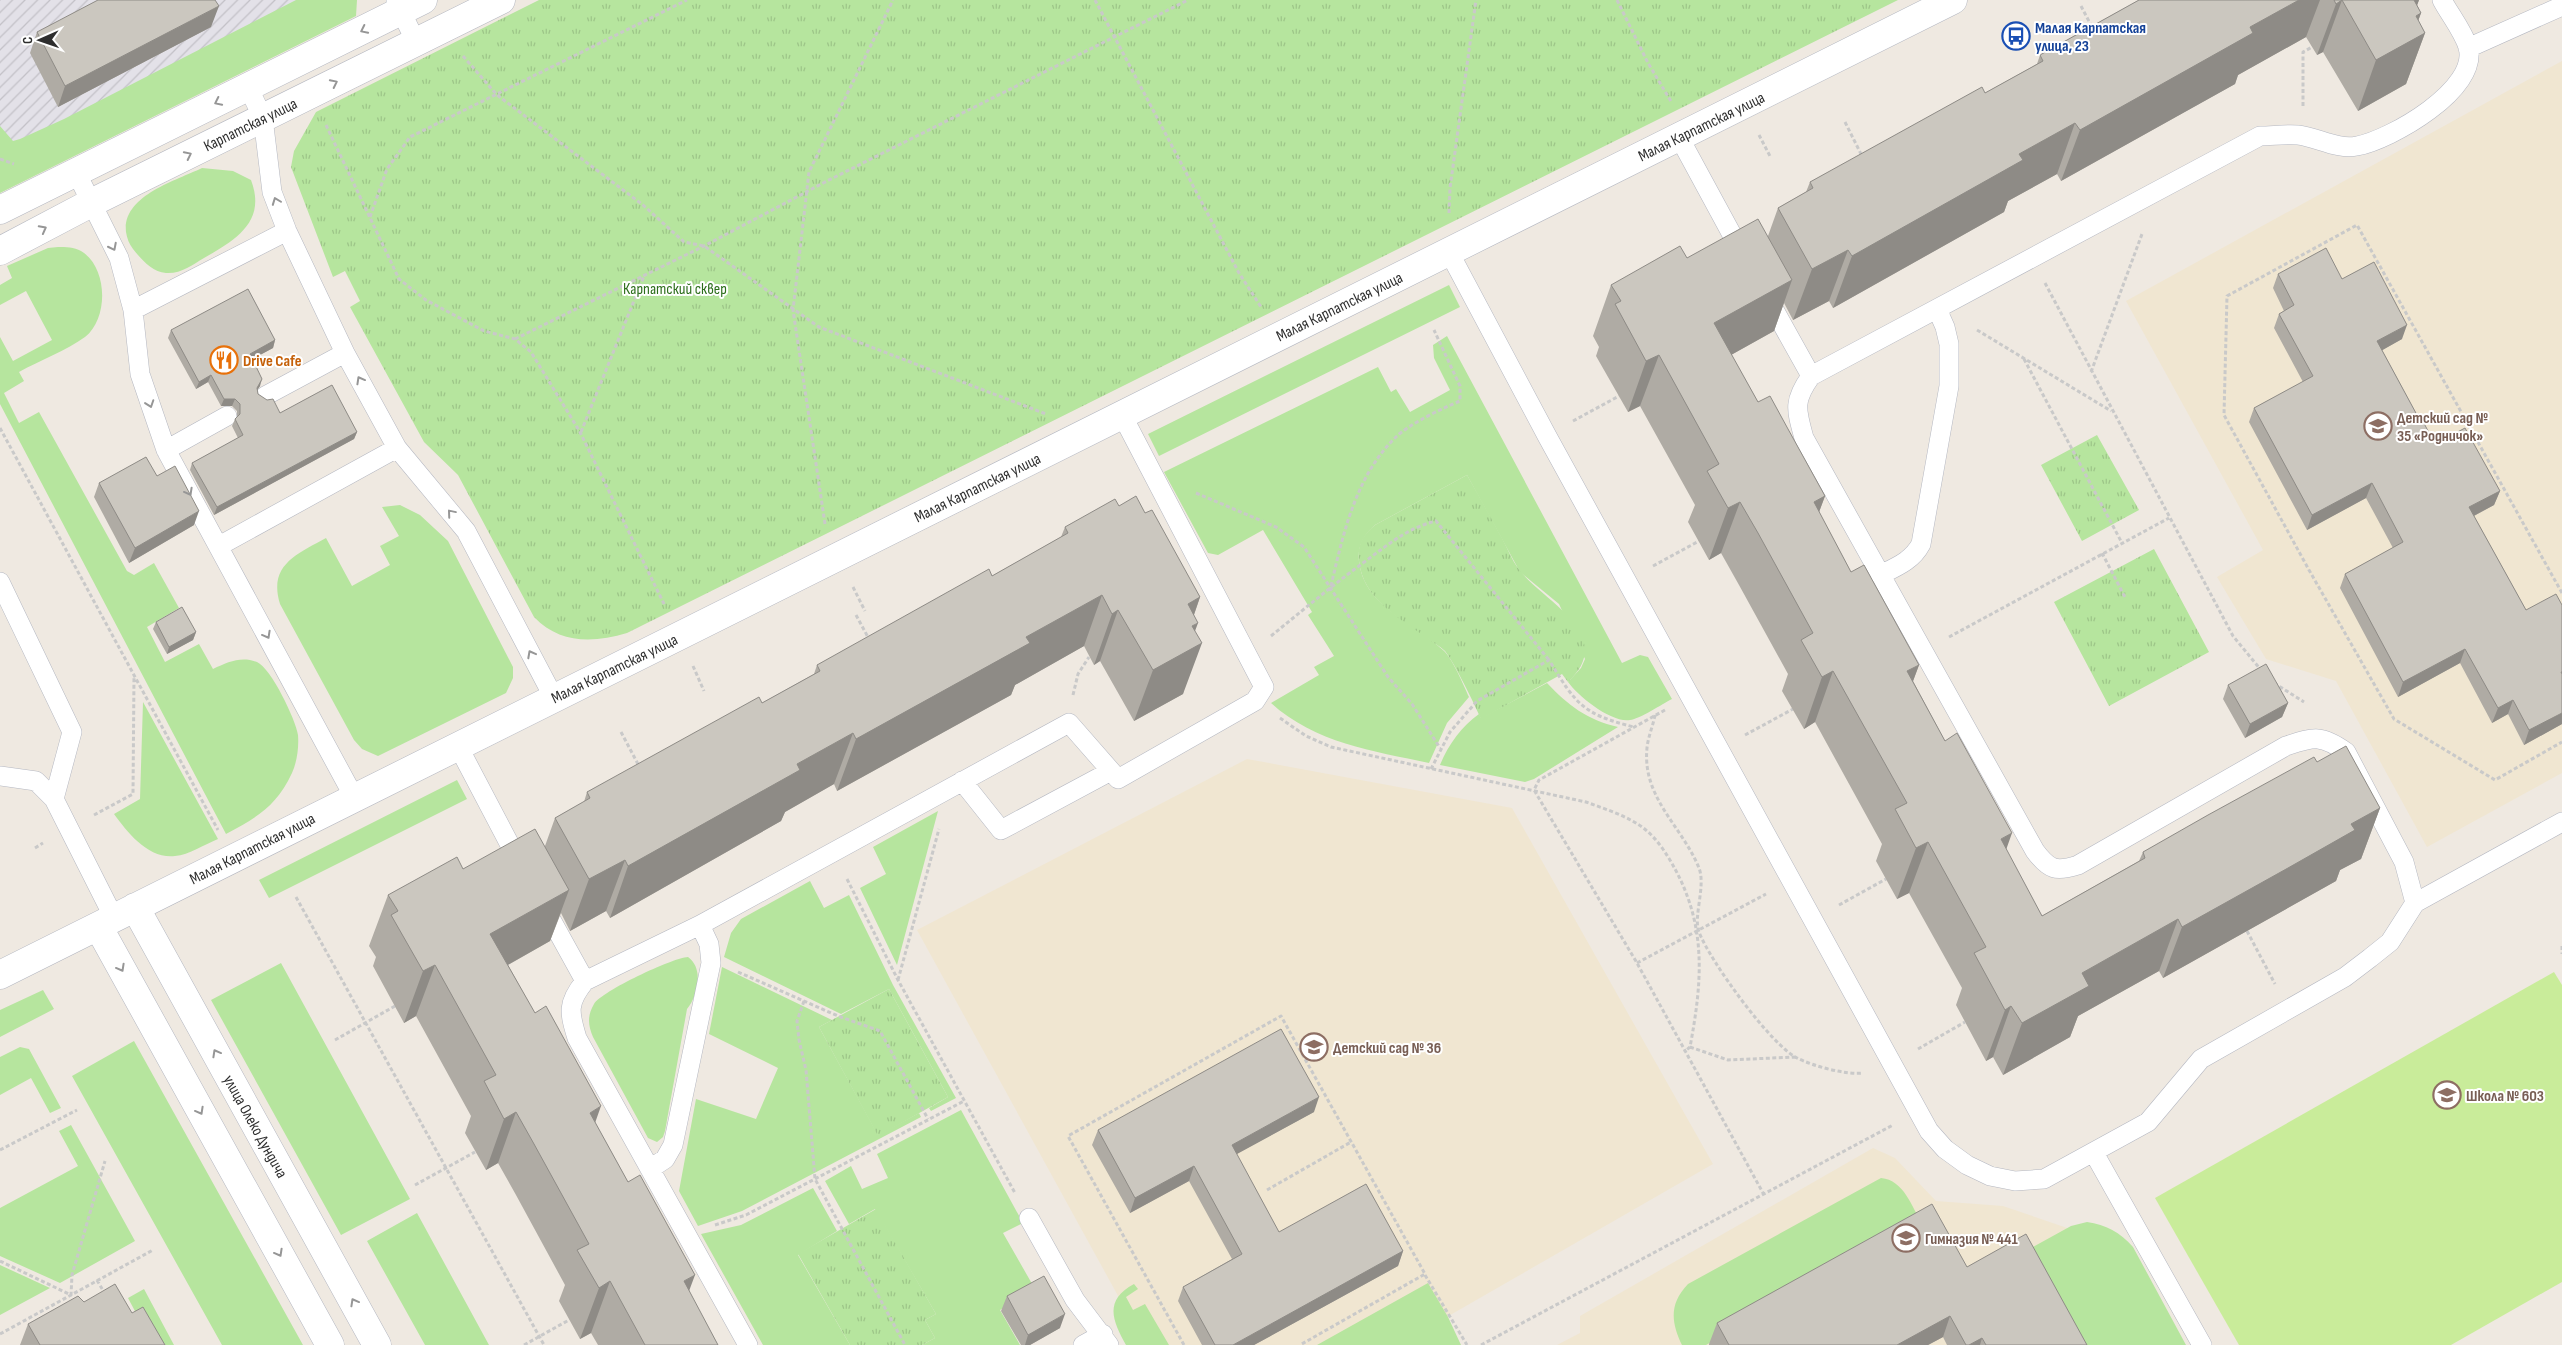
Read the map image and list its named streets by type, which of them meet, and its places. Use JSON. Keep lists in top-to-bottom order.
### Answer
{
  "streets": {
    "street": ["Карпатская улица", "Малая Карпатская улица", "улица Олеко Дундича"]
  },
  "crossings": [
    ["Малая Карпатская улица", "улица Олеко Дундича"]
  ],
  "parks": ["Карпатский сквер"],
  "places": {
    "bus stop": ["Малая Карпатская улица, 23"],
    "restaurant": ["Drive Cafe"],
    "school or university": [
      "Детский сад № 35 «Родничок»",
      "Детский сад № 36",
      "Школа № 603",
      "Гимназия № 441"
    ]
  },
  "north": "left"
}
